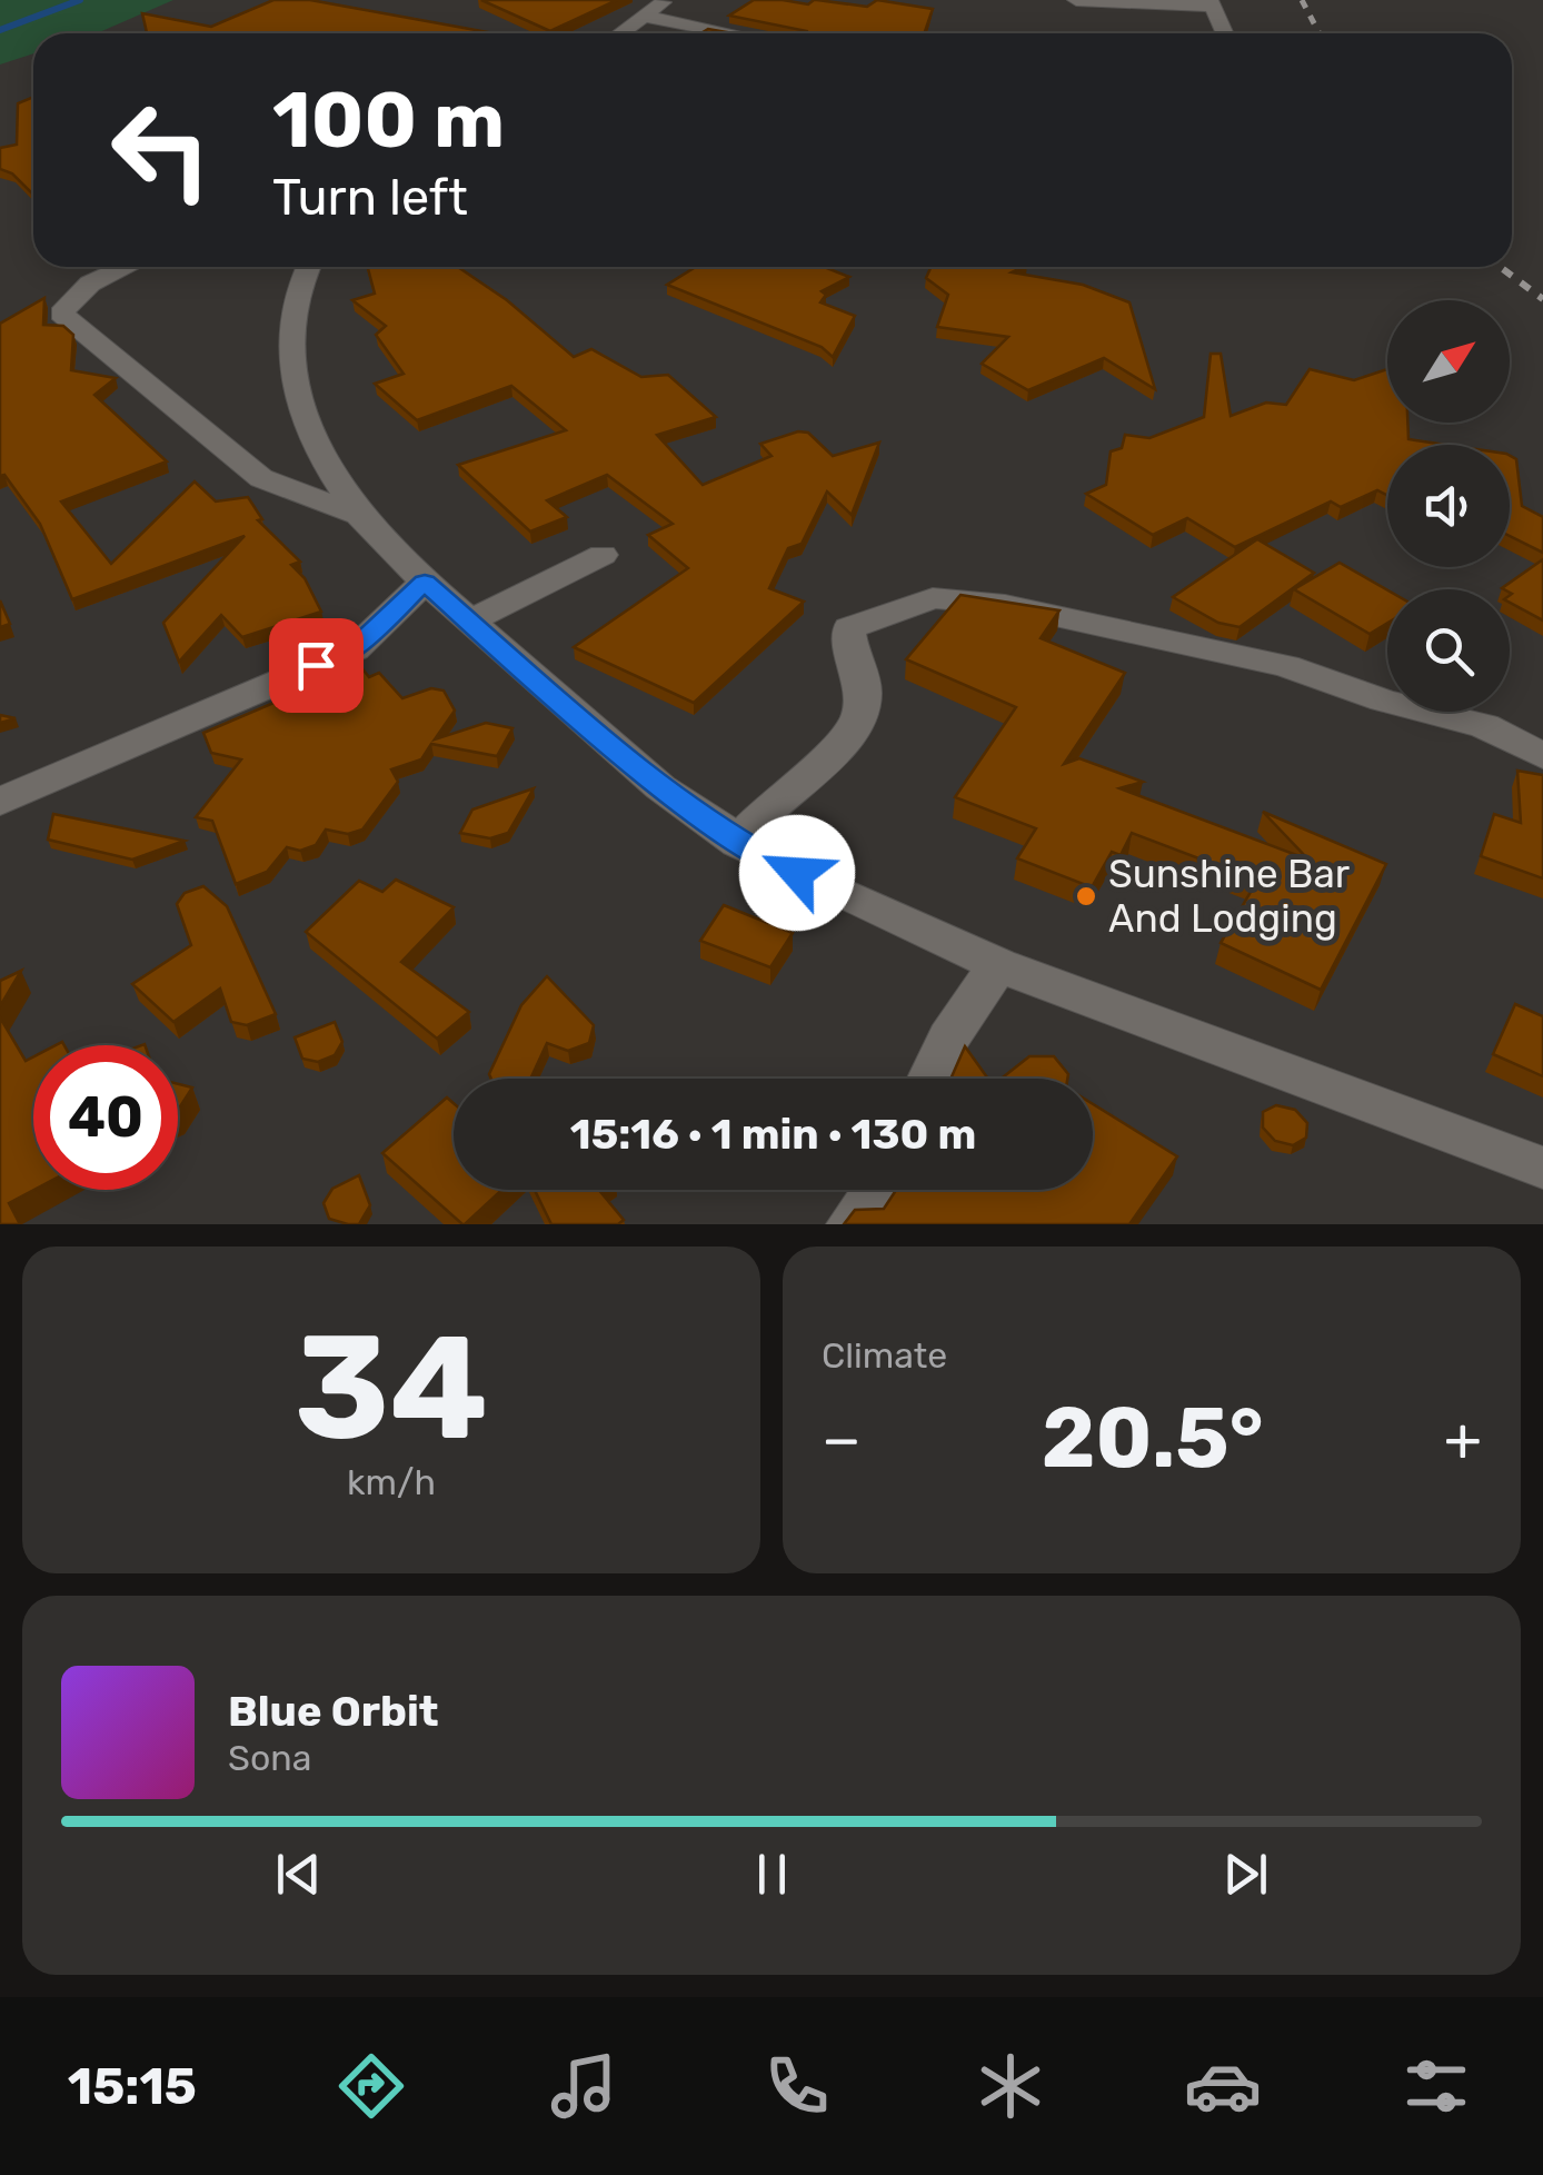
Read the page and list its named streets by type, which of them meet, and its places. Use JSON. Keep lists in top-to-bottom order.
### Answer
{
  "places": ["Sunshine Bar And Lodging"],
  "north": "top right",
  "page": {
    "turn": ["100 m", "Turn left"],
    "limit": "40",
    "trip": "15:16 · 1 min · 130 m",
    "tile": [
      ["34", "km/h"],
      "Climate"
    ],
    "heat": ["−", "20.5°", "+"],
    "song": ["Blue Orbit", "Sona"],
    "tabs": "15:15"
  }
}
